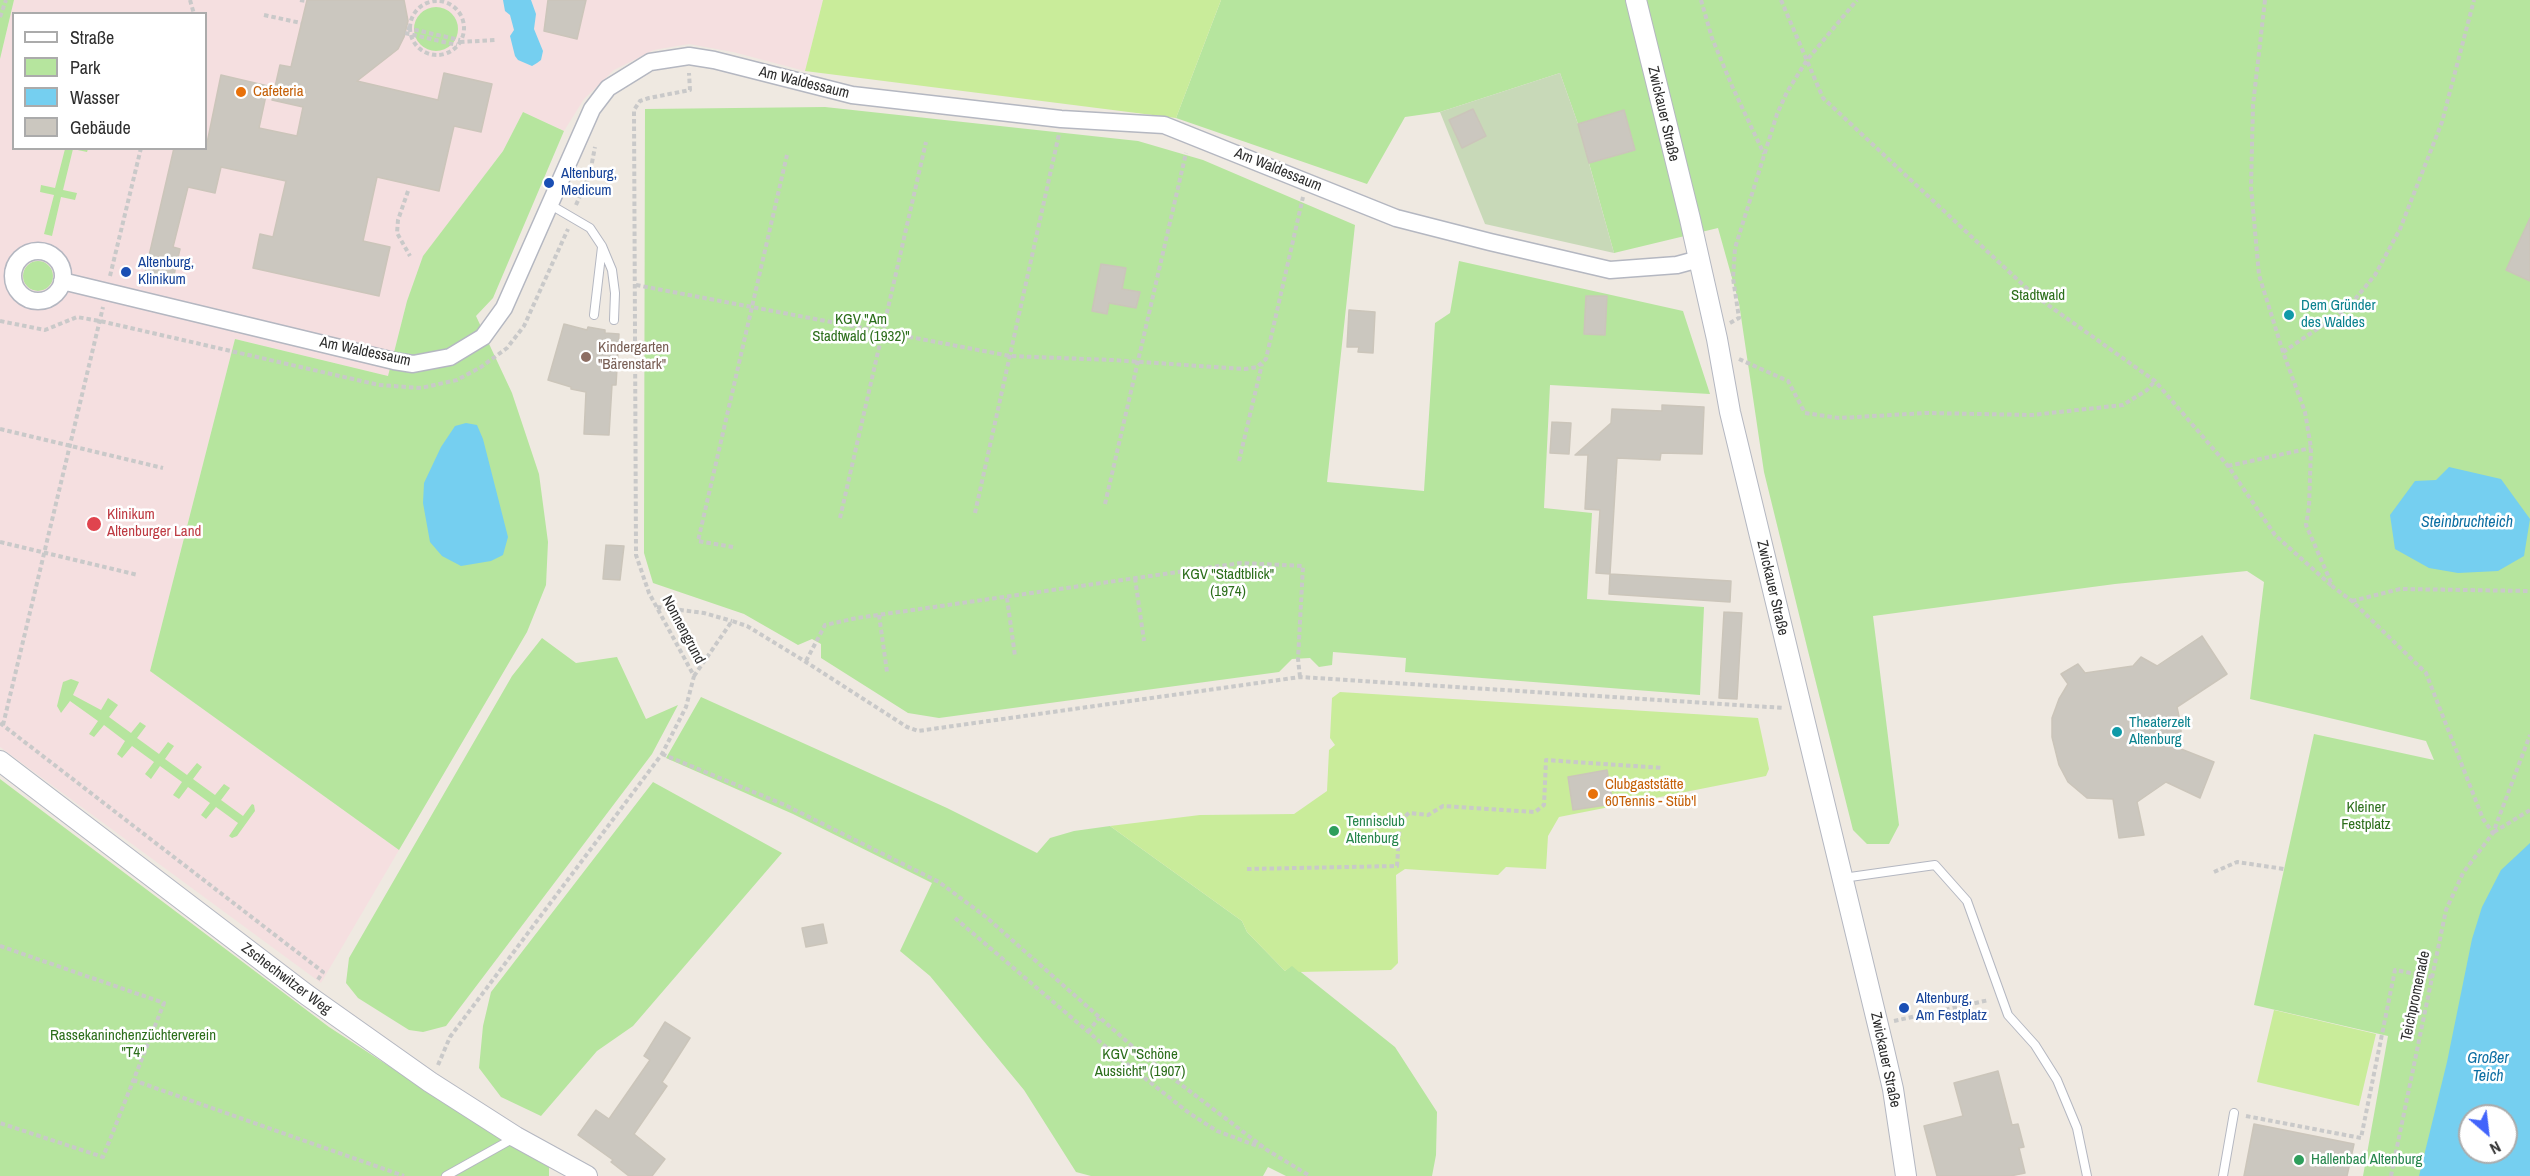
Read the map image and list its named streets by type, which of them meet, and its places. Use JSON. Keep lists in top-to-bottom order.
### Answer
{
  "streets": {
    "street": ["Am Waldessaum", "Zwickauer Straße", "Zschechwitzer Weg"],
    "path": ["Nonnengrund", "Teichpromenade"]
  },
  "crossings": [
    ["Am Waldessaum", "Zwickauer Straße"],
    ["Nonnengrund", "Zschechwitzer Weg"]
  ],
  "water": ["Steinbruchteich", "Großer Teich"],
  "parks": [
    "Stadtwald",
    "KGV \"Am Stadtwald (1932)\"",
    "KGV \"Stadtblick\" (1974)",
    "Kleiner Festplatz",
    "Rassekaninchenzüchterverein \"T4\"",
    "KGV \"Schöne Aussicht\" (1907)"
  ],
  "places": [
    "Cafeteria",
    "Altenburg, Medicum",
    "Altenburg, Klinikum",
    "Dem Gründer des Waldes",
    "Kindergarten \"Bärenstark\"",
    "Klinikum Altenburger Land",
    "Theaterzelt Altenburg",
    "Clubgaststätte 60Tennis - Stüb'l",
    "Tennisclub Altenburg",
    "Altenburg, Am Festplatz",
    "Hallenbad Altenburg"
  ],
  "legend": [
    "Straße",
    "Park",
    "Wasser",
    "Gebäude"
  ],
  "north": "bottom right"
}
